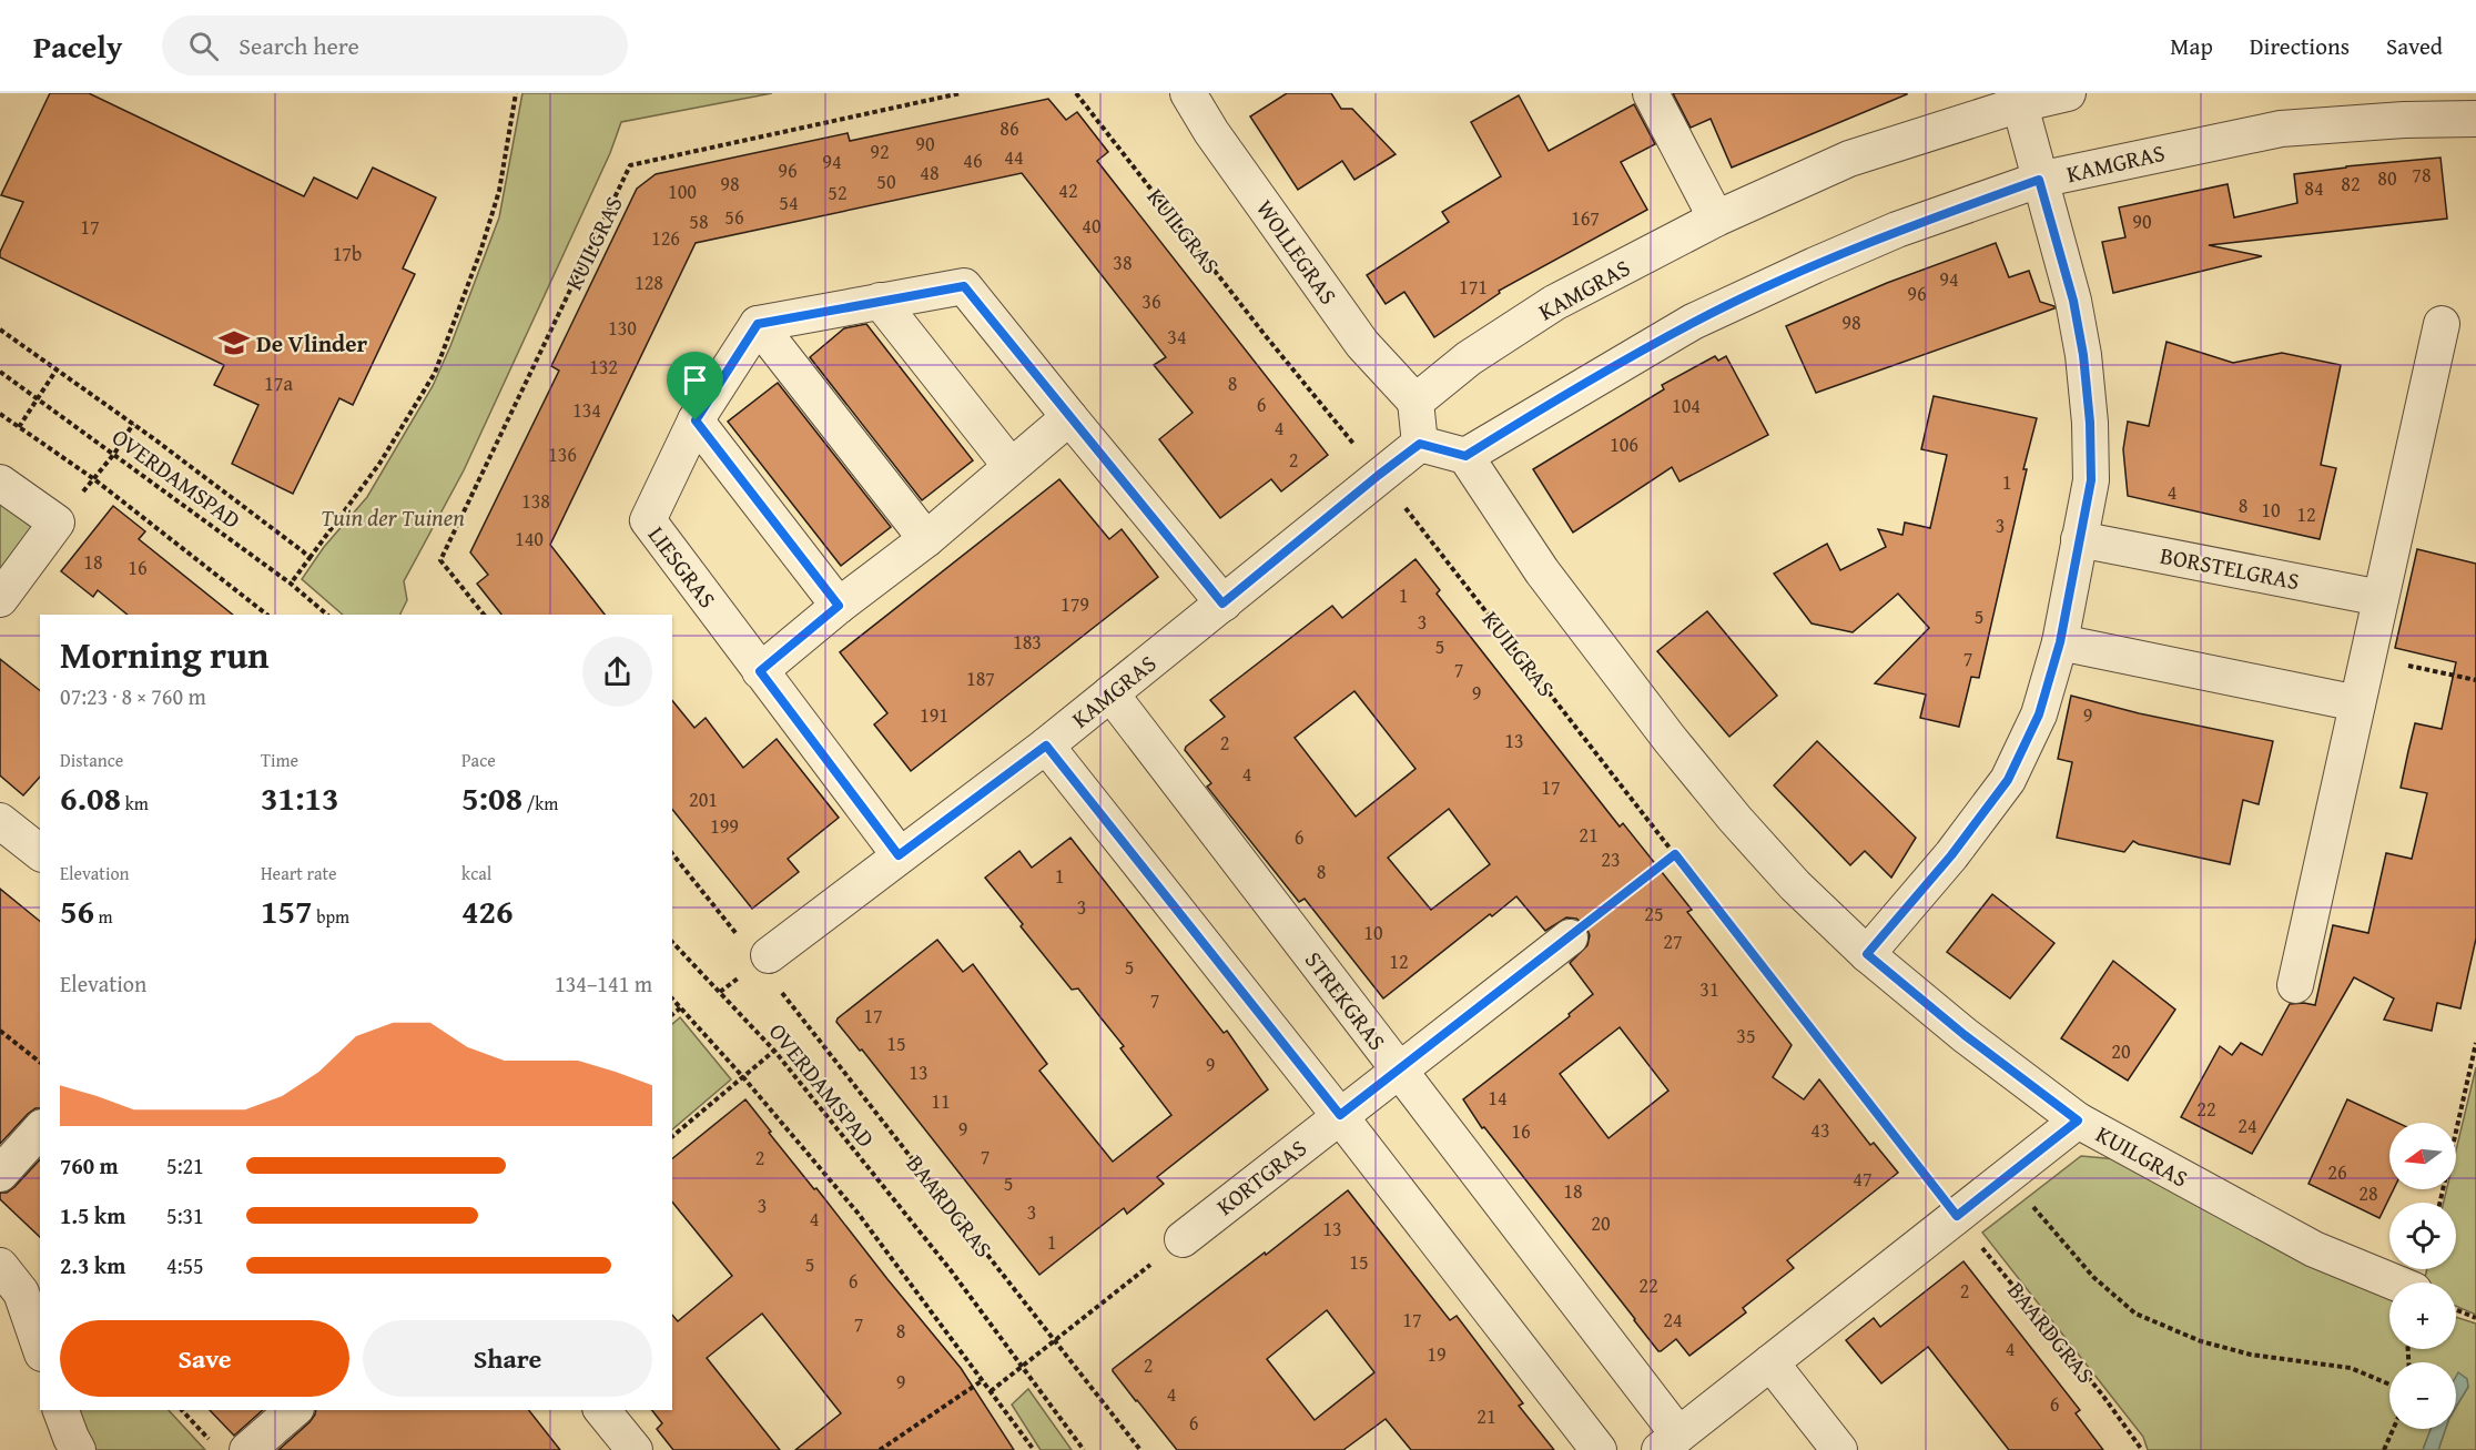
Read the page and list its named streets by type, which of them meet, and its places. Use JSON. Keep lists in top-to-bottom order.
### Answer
{
  "streets": {
    "street": [
      "KAMGRAS",
      "KUILGRAS",
      "WOLLEGRAS",
      "LIESGRAS",
      "BORSTELGRAS",
      "STREKGRAS",
      "KORTGRAS"
    ],
    "path": ["OVERDAMSPAD", "BAARDGRAS"]
  },
  "crossings": [
    ["KAMGRAS", "KUILGRAS"],
    ["KAMGRAS", "WOLLEGRAS"],
    ["KAMGRAS", "LIESGRAS"],
    ["KAMGRAS", "STREKGRAS"],
    ["KAMGRAS", "BAARDGRAS"],
    ["KUILGRAS", "BAARDGRAS"]
  ],
  "parks": ["Tuin der Tuinen"],
  "places": {
    "school or university": ["De Vlinder"]
  },
  "house_numbers": [
    "86",
    "90",
    "92",
    "44",
    "46",
    "94",
    "96",
    "48",
    "78",
    "80",
    "50",
    "98",
    "82",
    "84",
    "42",
    "100",
    "52",
    "54",
    "56",
    "167",
    "58",
    "90",
    "40",
    "17",
    "126",
    "17b",
    "38",
    "94",
    "128",
    "171",
    "96",
    "36",
    "98",
    "130",
    "34",
    "132",
    "17a",
    "8",
    "6",
    "104",
    "134",
    "4",
    "106",
    "136",
    "2",
    "1",
    "4",
    "138",
    "8",
    "10",
    "12",
    "3",
    "140",
    "18",
    "16",
    "1",
    "179",
    "5",
    "3",
    "183",
    "5",
    "7",
    "7",
    "187",
    "9",
    "191",
    "9",
    "13",
    "2",
    "4",
    "17",
    "201",
    "199",
    "21",
    "6",
    "23",
    "8",
    "1",
    "3",
    "25",
    "10",
    "27",
    "12",
    "5",
    "31",
    "7",
    "17",
    "35",
    "15",
    "20",
    "9",
    "13",
    "14",
    "11",
    "22",
    "24",
    "9",
    "43",
    "16",
    "7",
    "2",
    "26",
    "47",
    "5",
    "18",
    "28",
    "3",
    "3",
    "4",
    "20",
    "13",
    "1",
    "15",
    "5",
    "6",
    "22",
    "2",
    "17",
    "24",
    "7",
    "8",
    "4",
    "19",
    "2",
    "9",
    "4",
    "6",
    "21",
    "6"
  ],
  "north": "left",
  "page": {
    "header": "Pacely",
    "search": "Search here",
    "nav": ["Map", "Directions", "Saved"],
    "heading": ["Morning run", "07:23 · 8 × 760 m"],
    "stats": [
      ["Distance", "6.08 km"],
      ["Time", "31:13"],
      ["Pace", "5:08 /km"],
      ["Elevation", "56 m"],
      ["Heart rate", "157 bpm"],
      ["kcal", "426"]
    ],
    "chart": ["Elevation", "134–141 m"],
    "map_buttons": ["+", "−"],
    "list": [
      {
        "name": "760 m",
        "note": "5:21"
      },
      {
        "name": "1.5 km",
        "note": "5:31"
      },
      {
        "name": "2.3 km",
        "note": "4:55"
      }
    ],
    "buttons": ["Save", "Share"]
  }
}
